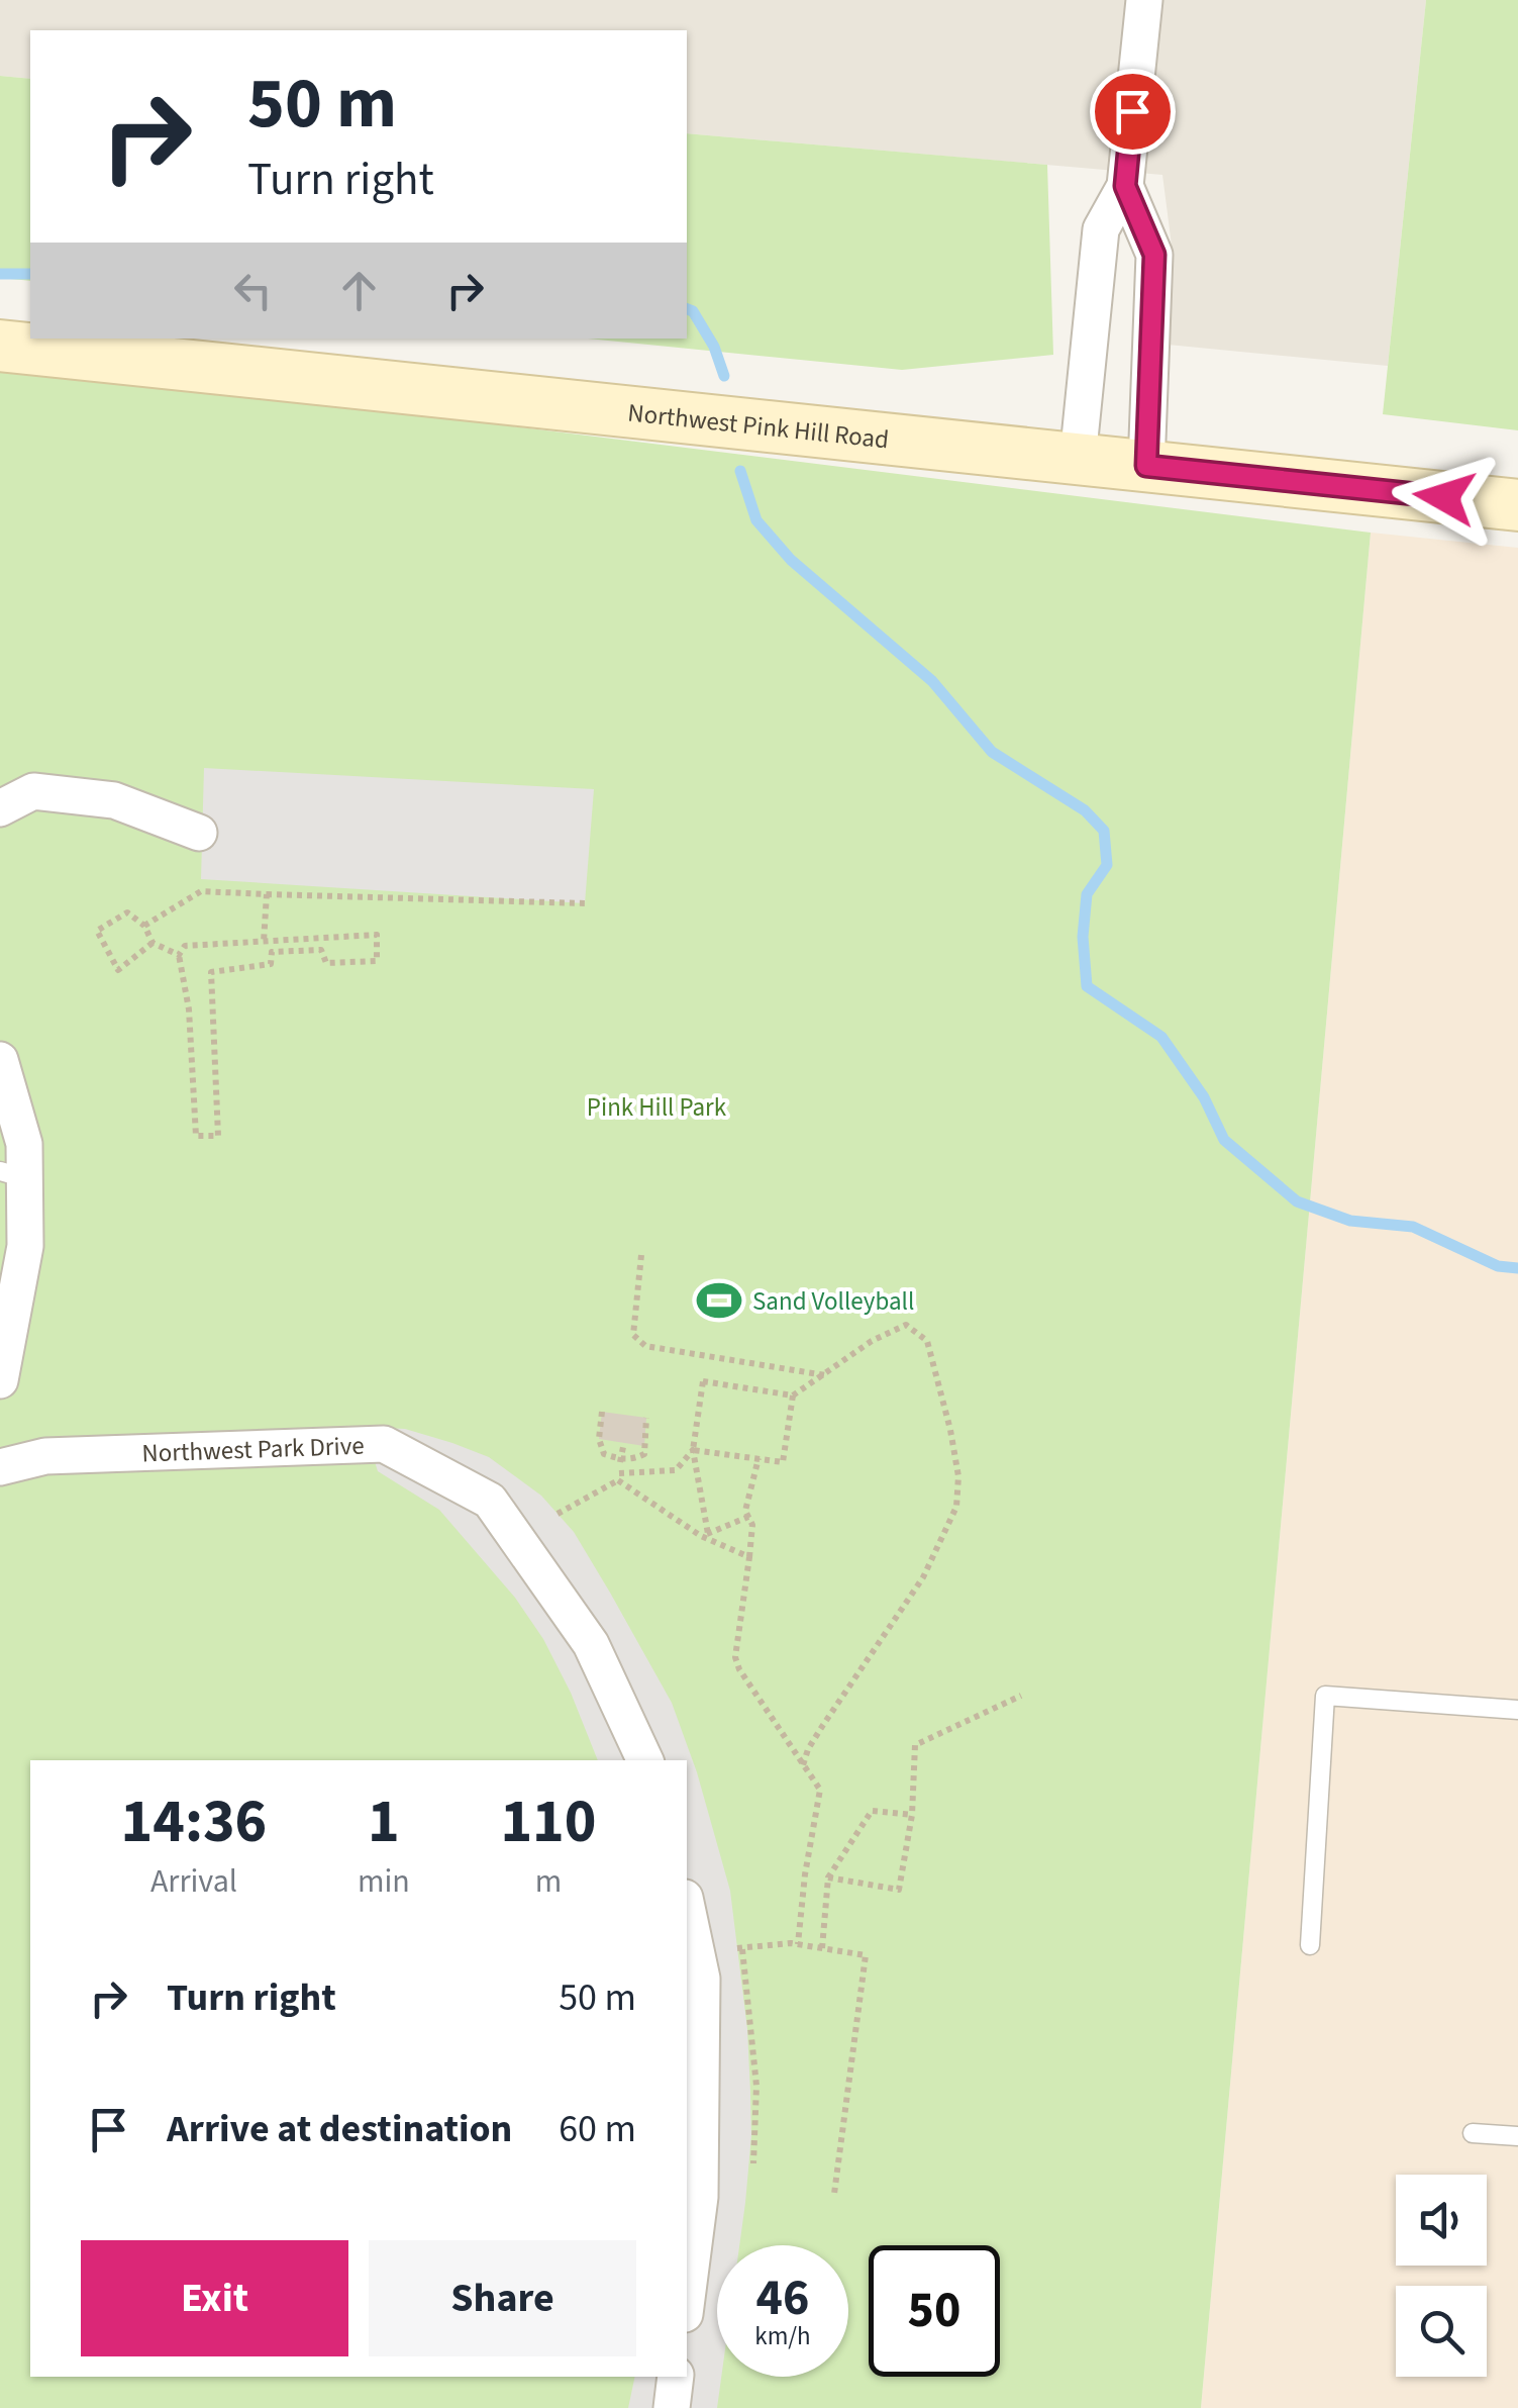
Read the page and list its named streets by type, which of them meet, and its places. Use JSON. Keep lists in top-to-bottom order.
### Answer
{
  "streets": {
    "main road": ["Northwest Pink Hill Road"],
    "street": ["Northwest Park Drive"]
  },
  "parks": ["Pink Hill Park"],
  "places": {
    "sports": ["Sand Volleyball"]
  },
  "page": {
    "turn": ["50 m", "Turn right"],
    "eta": [
      "14:36",
      "Arrival",
      "1",
      "min",
      "110",
      "m"
    ],
    "list": [
      {
        "name": "Turn right",
        "value": "50 m"
      },
      {
        "name": "Arrive at destination",
        "value": "60 m"
      }
    ],
    "buttons": ["Exit", "Share"],
    "speed": "46 km/h",
    "limit": "50"
  }
}
